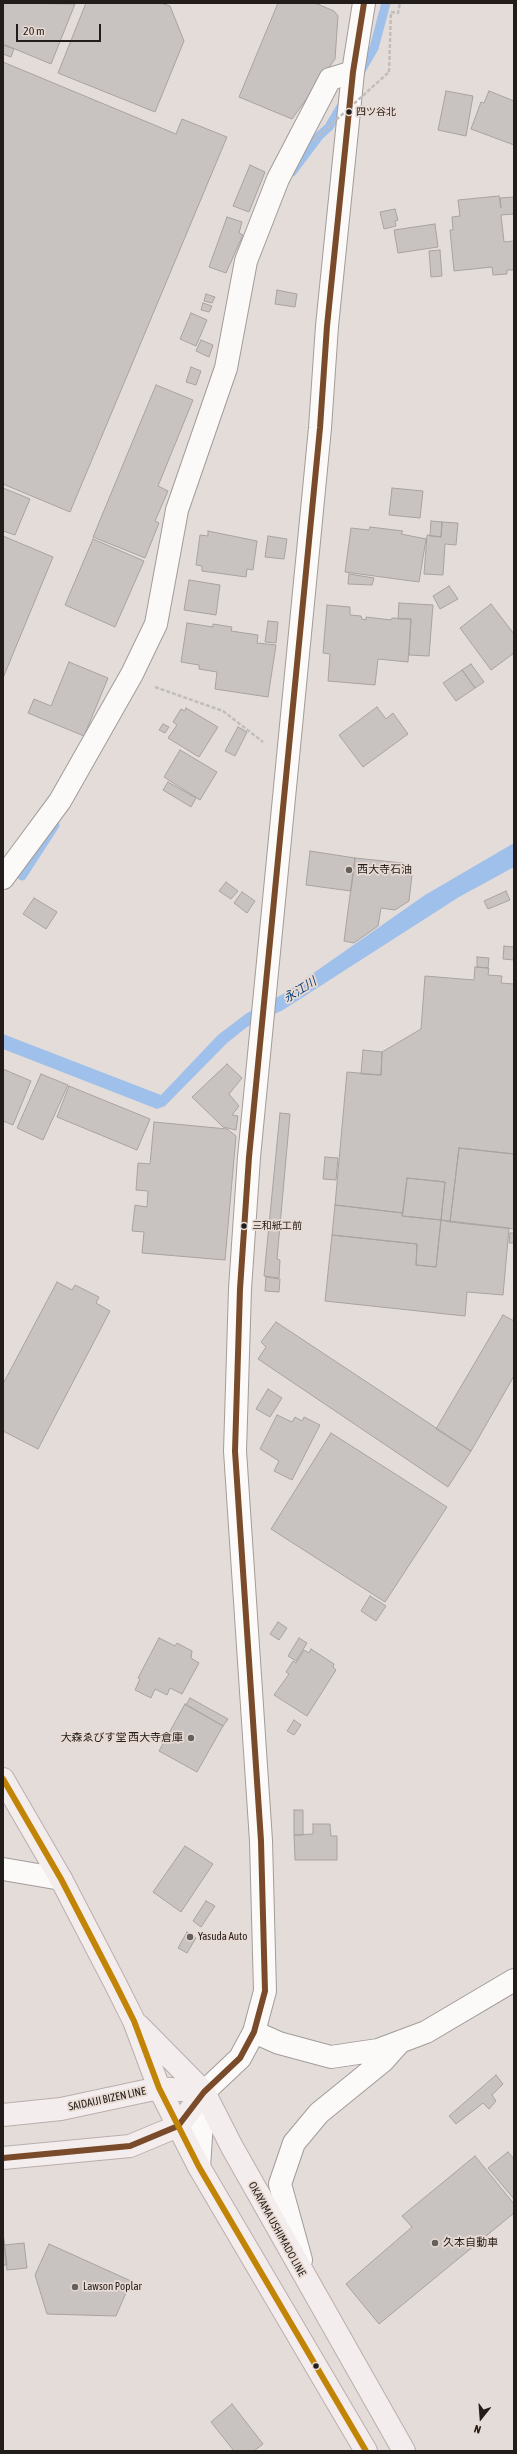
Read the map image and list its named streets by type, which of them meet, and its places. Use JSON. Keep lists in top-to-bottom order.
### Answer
{
  "streets": {
    "main road": ["SAIDAIJI BIZEN LINE", "OKAYAMA USHIMADO LINE"]
  },
  "crossings": [
    ["SAIDAIJI BIZEN LINE", "OKAYAMA USHIMADO LINE"]
  ],
  "water": ["永江川"],
  "places": [
    "四ツ谷北",
    "西大寺石油",
    "三和紙工前",
    "大森ゑびす堂 西大寺倉庫",
    "Yasuda Auto",
    "久本自動車",
    "Lawson Poplar"
  ],
  "scale_bar": "20 m",
  "north": "bottom"
}
